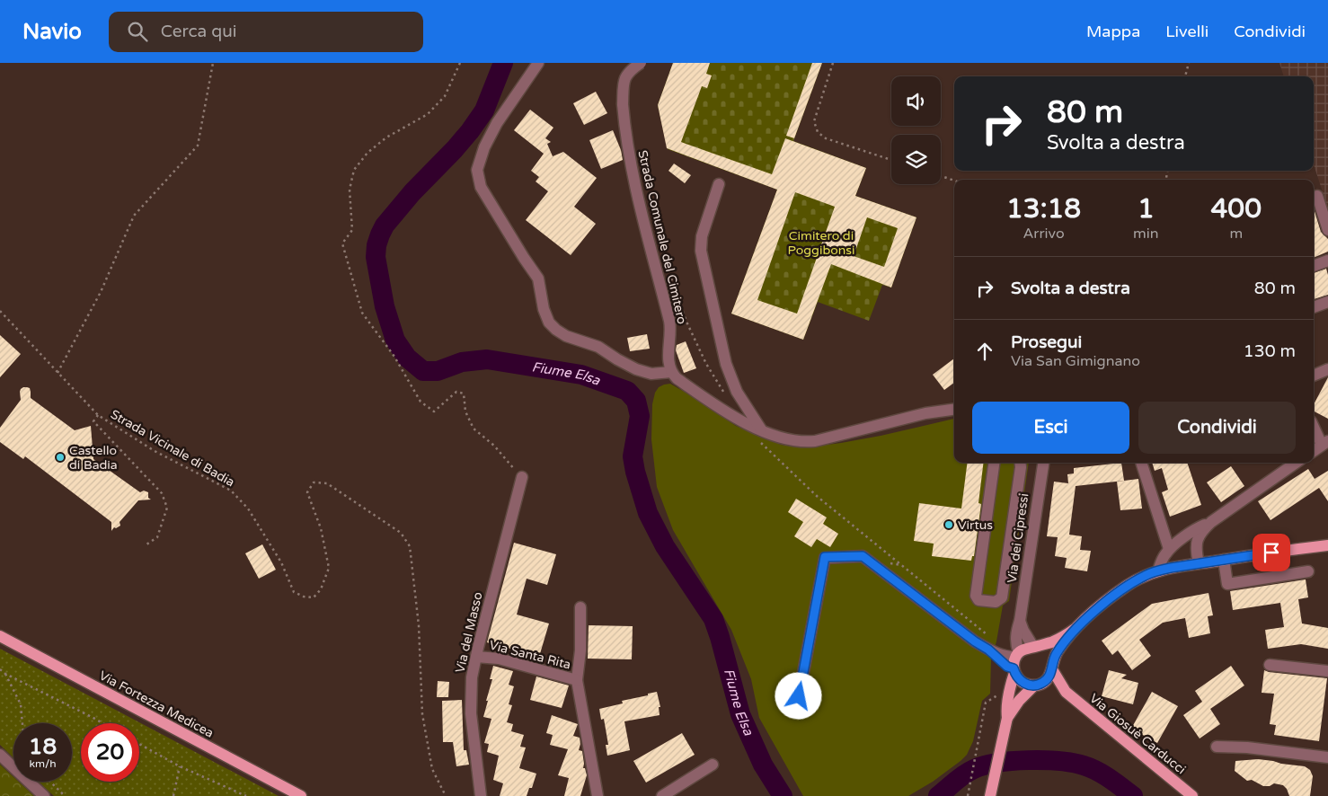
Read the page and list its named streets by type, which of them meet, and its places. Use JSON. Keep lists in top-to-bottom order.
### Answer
{
  "streets": {
    "main road": ["Via Fortezza Medicea", "Via Giosuè Carducci"],
    "street": [
      "Strada Comunale del Cimitero",
      "Via dei Cipressi",
      "Via del Masso",
      "Via Santa Rita"
    ],
    "path": ["Strada Vicinale di Badia"]
  },
  "crossings": [
    ["Via dei Cipressi", "Via Giosuè Carducci"],
    ["Via del Masso", "Via Santa Rita"]
  ],
  "water": ["Fiume Elsa"],
  "parks": ["Cimitero di Poggibonsi"],
  "places": ["Castello di Badia", "Virtus"],
  "page": {
    "header": "Navio",
    "search": "Cerca qui",
    "nav": ["Mappa", "Livelli", "Condividi"],
    "turn": ["80 m", "Svolta a destra"],
    "eta": [
      "13:18",
      "Arrivo",
      "1",
      "min",
      "400",
      "m"
    ],
    "list": [
      {
        "name": "Svolta a destra",
        "value": "80 m"
      },
      {
        "name": "Prosegui",
        "note": "Via San Gimignano",
        "value": "130 m"
      }
    ],
    "buttons": ["Esci", "Condividi"],
    "speed": "18 km/h",
    "limit": "20"
  }
}
